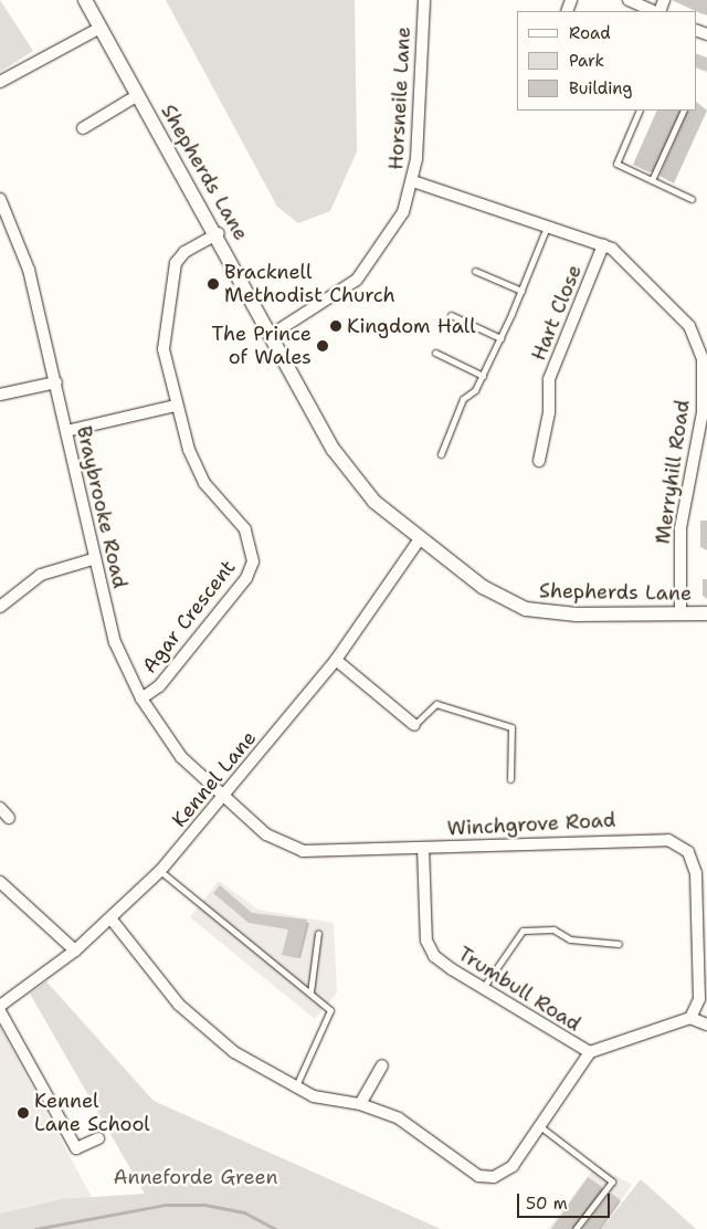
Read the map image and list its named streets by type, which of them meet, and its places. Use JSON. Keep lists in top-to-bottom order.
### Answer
{
  "streets": {
    "street": [
      "Horsneile Lane",
      "Shepherds Lane",
      "Hart Close",
      "Merryhill Road",
      "Braybrooke Road",
      "Agar Crescent",
      "Kennel Lane",
      "Winchgrove Road",
      "Trumbull Road"
    ]
  },
  "crossings": [
    ["Horsneile Lane", "Shepherds Lane"],
    ["Horsneile Lane", "Merryhill Road"],
    ["Shepherds Lane", "Merryhill Road"],
    ["Shepherds Lane", "Agar Crescent"],
    ["Shepherds Lane", "Kennel Lane"],
    ["Hart Close", "Merryhill Road"],
    ["Braybrooke Road", "Agar Crescent"],
    ["Braybrooke Road", "Kennel Lane"],
    ["Braybrooke Road", "Winchgrove Road"],
    ["Kennel Lane", "Winchgrove Road"],
    ["Winchgrove Road", "Trumbull Road"]
  ],
  "parks": ["Anneforde Green"],
  "places": [
    "Bracknell Methodist Church",
    "Kingdom Hall",
    "The Prince of Wales",
    "Kennel Lane School"
  ],
  "legend": ["Road", "Park", "Building"],
  "scale_bar": "50 m"
}
